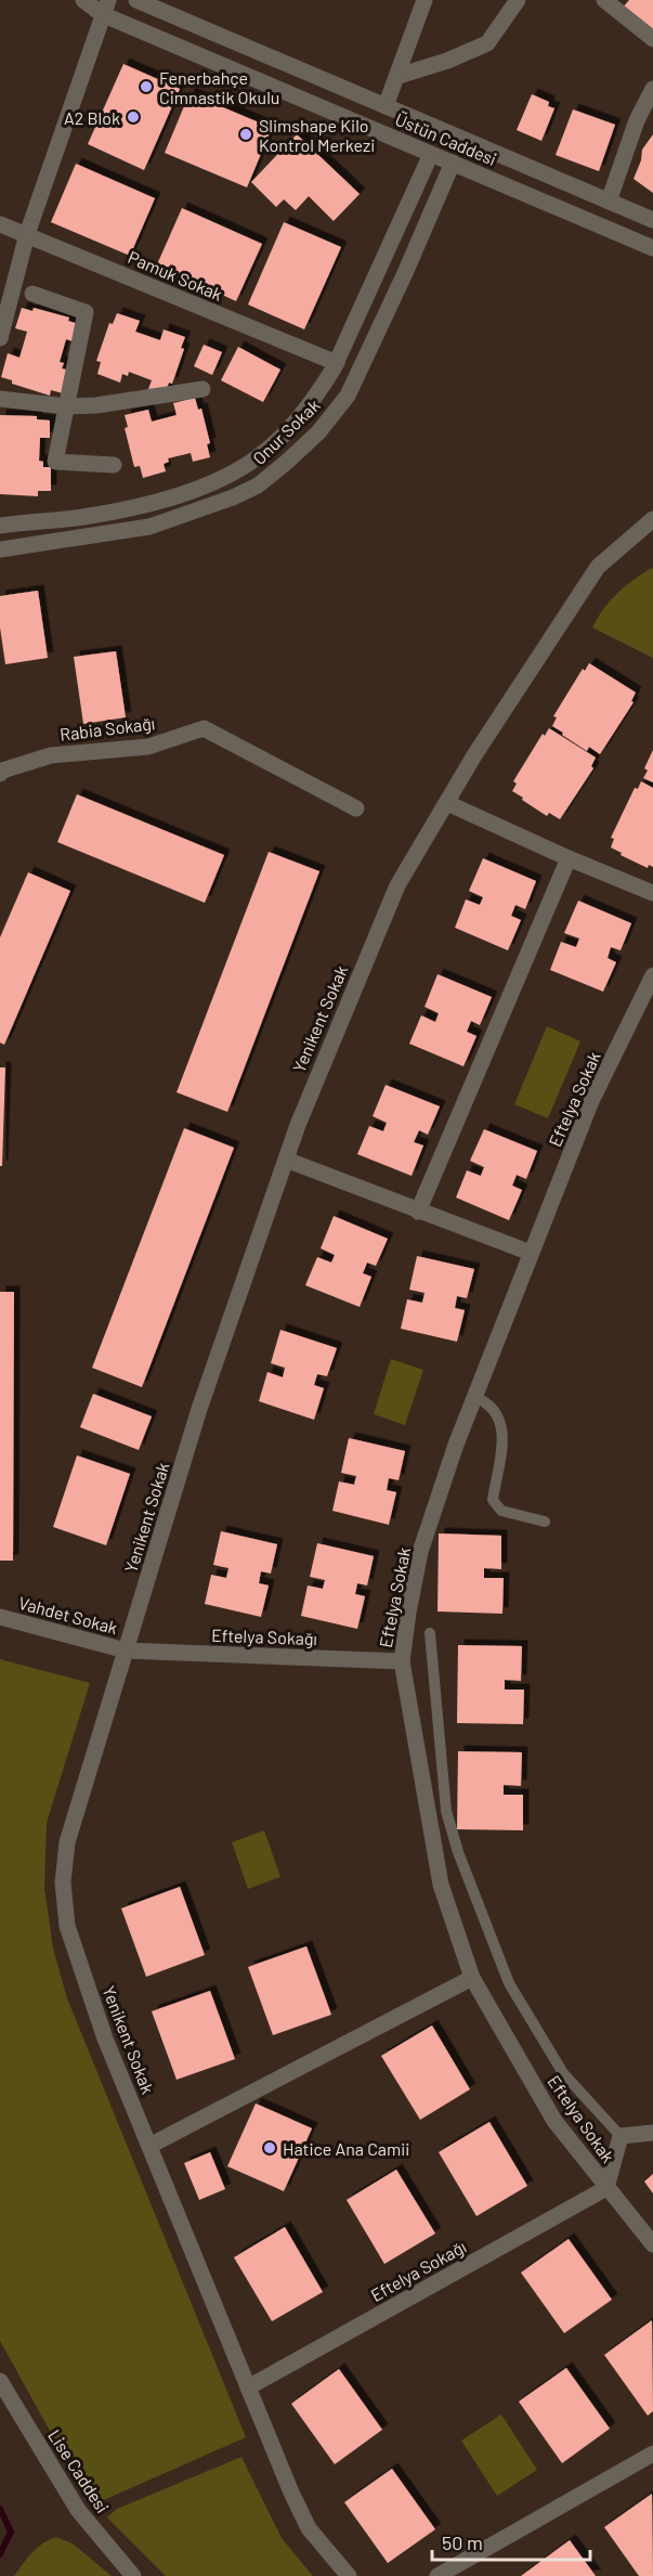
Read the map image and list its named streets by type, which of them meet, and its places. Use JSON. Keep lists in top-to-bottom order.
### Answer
{
  "streets": {
    "street": [
      "Üstün Caddesi",
      "Pamuk Sokak",
      "Onur Sokak",
      "Rabia Sokağı",
      "Yenikent Sokak",
      "Eftelya Sokak",
      "Vahdet Sokak",
      "Eftelya Sokağı",
      "Lise Caddesi"
    ]
  },
  "crossings": [
    ["Üstün Caddesi", "Onur Sokak"],
    ["Pamuk Sokak", "Onur Sokak"],
    ["Yenikent Sokak", "Vahdet Sokak"],
    ["Yenikent Sokak", "Eftelya Sokağı"],
    ["Eftelya Sokak", "Eftelya Sokağı"],
    ["Vahdet Sokak", "Eftelya Sokağı"]
  ],
  "places": [
    "Fenerbahçe Cimnastik Okulu",
    "A2 Blok",
    "Slimshape Kilo Kontrol Merkezi",
    "Hatice Ana Camii"
  ],
  "scale_bar": "50 m"
}
